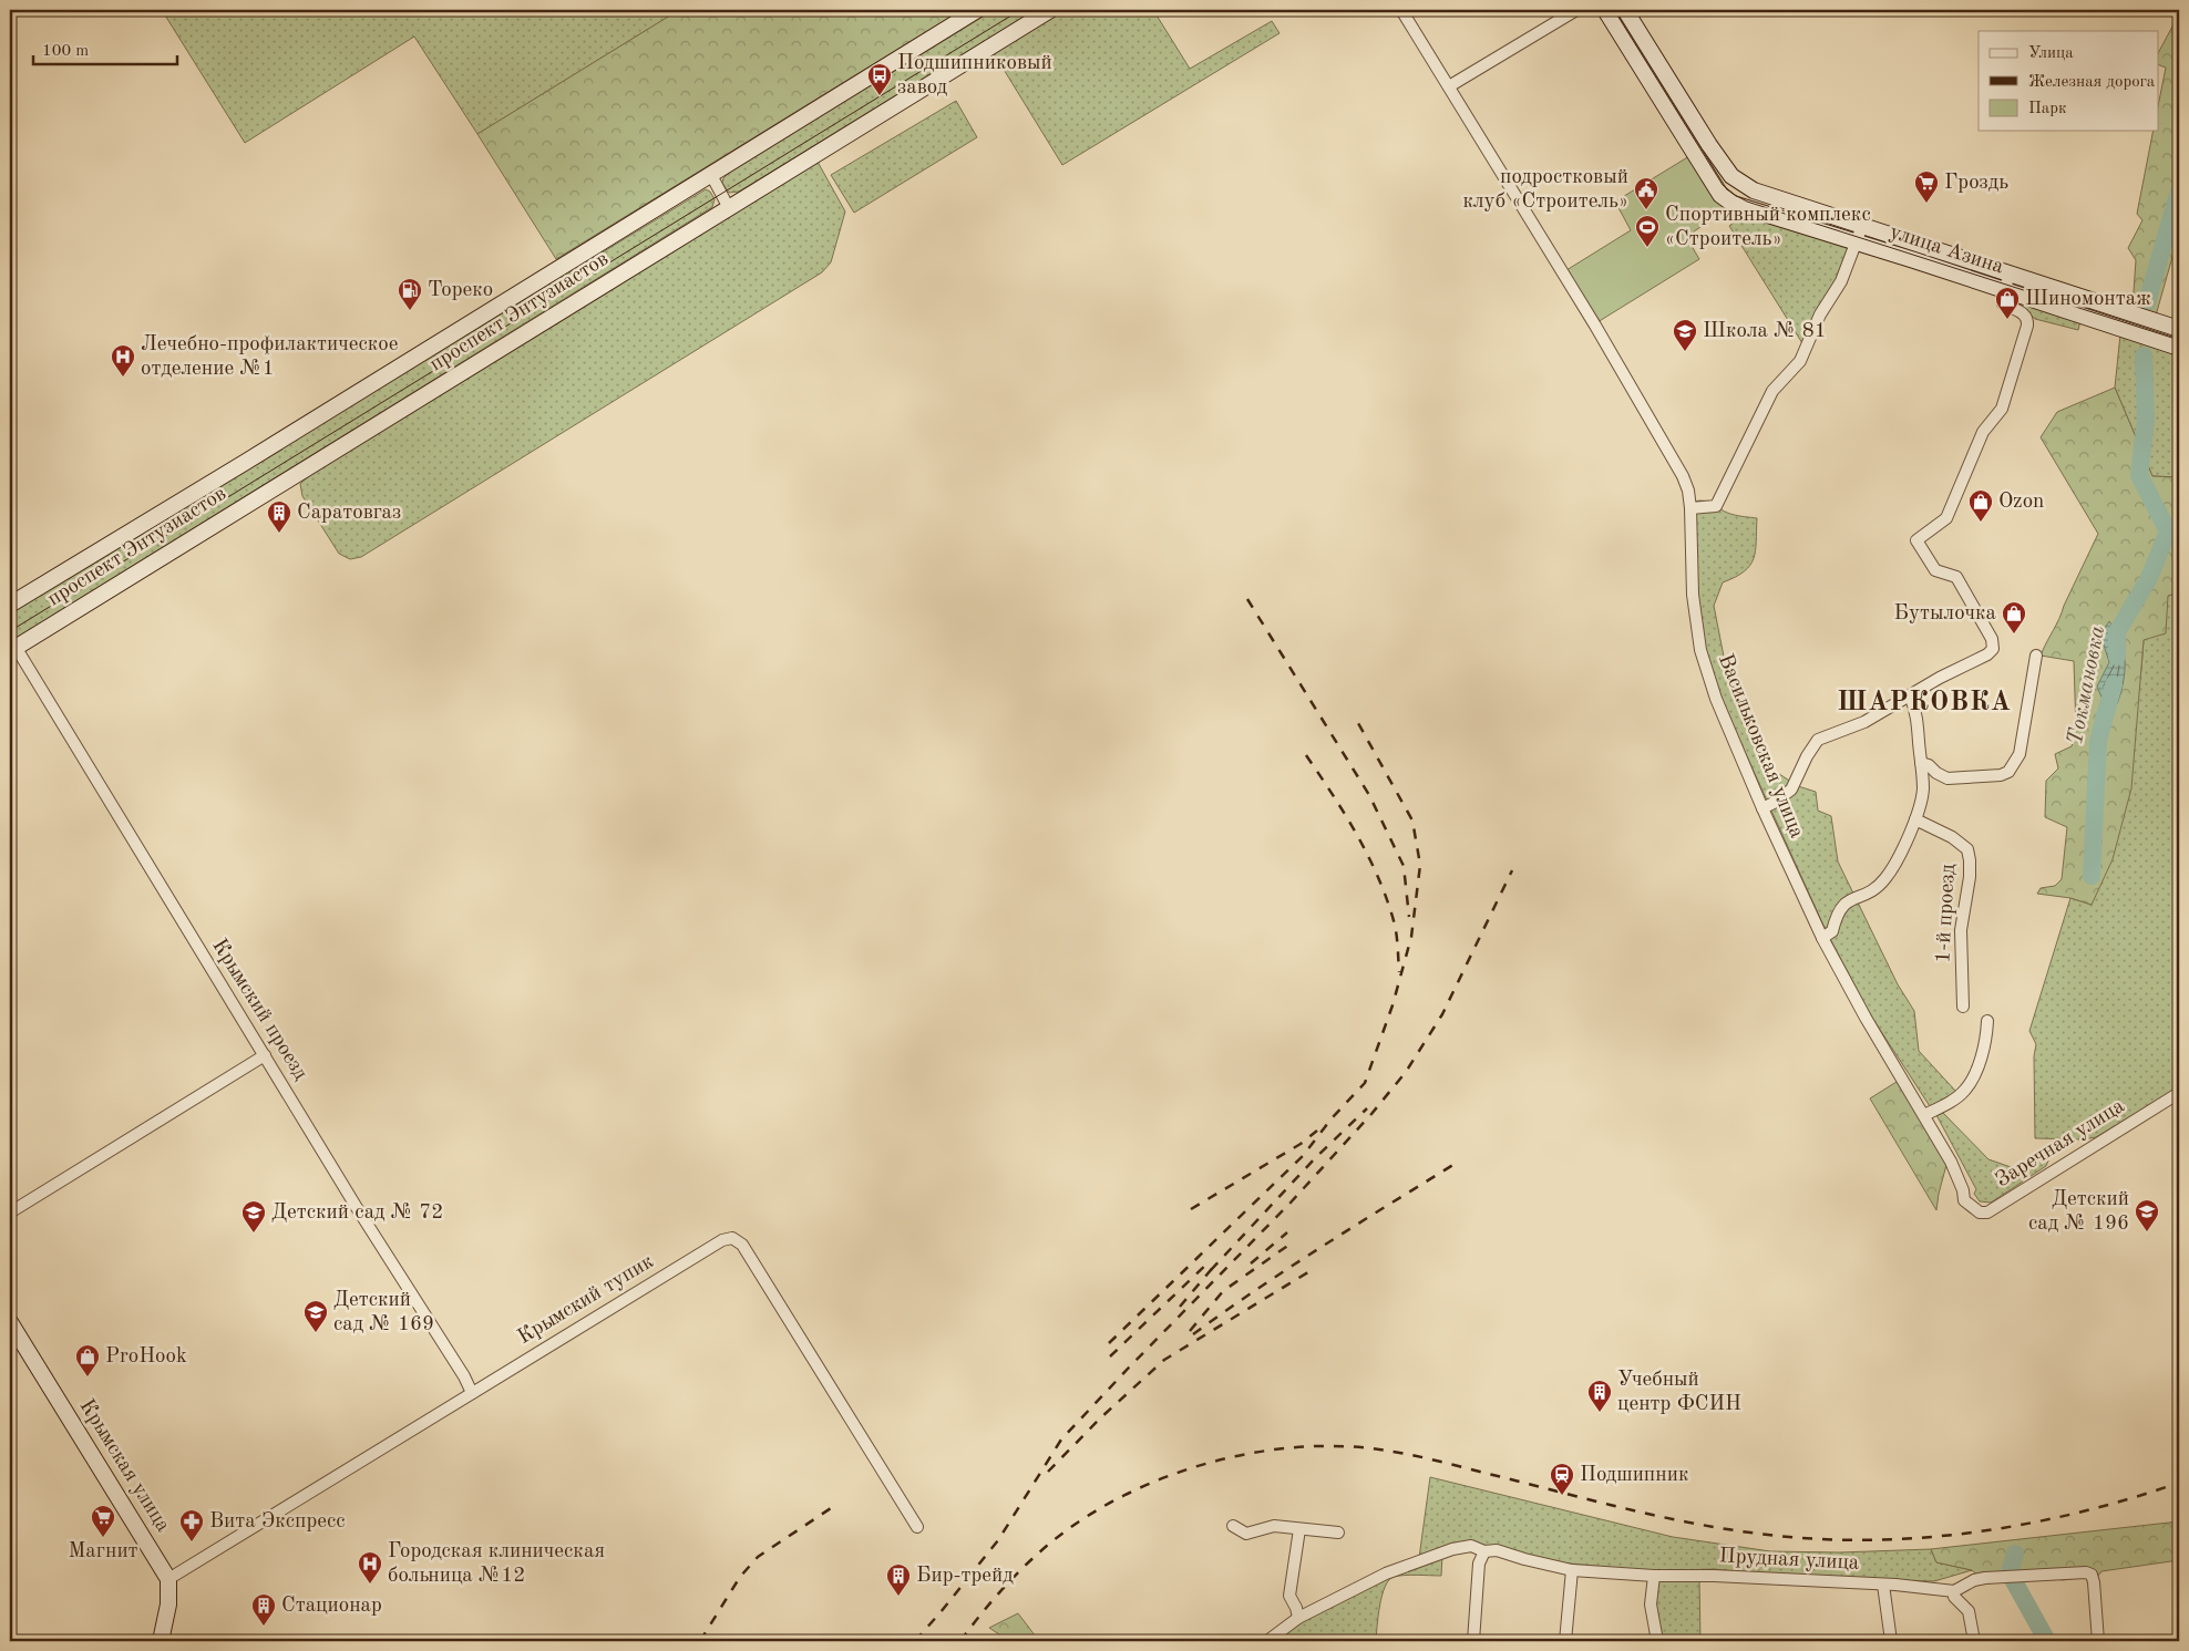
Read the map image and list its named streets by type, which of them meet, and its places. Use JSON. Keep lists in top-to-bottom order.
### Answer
{
  "streets": {
    "main road": ["улица Азина", "проспект Энтузиастов", "Крымская улица"],
    "street": [
      "Васильковская улица",
      "1-й проезд",
      "Крымский проезд",
      "Заречная улица",
      "Крымский тупик",
      "Прудная улица"
    ]
  },
  "crossings": [
    ["проспект Энтузиастов", "Крымский проезд"],
    ["Васильковская улица", "Заречная улица"],
    ["Крымский проезд", "Крымский тупик"],
    ["Крымский тупик", "Крымская улица"]
  ],
  "districts": ["ШАРКОВКА"],
  "water": ["Токмановка"],
  "places": {
    "bus stop": ["Подшипниковый завод"],
    "supermarket": ["Гроздь", "Магнит"],
    "public building": ["подростковый клуб «Строитель»"],
    "sports": ["Спортивный комплекс «Строитель»"],
    "fuel station": ["Тореко"],
    "shop": [
      "Шиномонтаж",
      "Ozon",
      "Бутылочка",
      "ProHook"
    ],
    "school or university": [
      "Школа № 81",
      "Детский сад № 196",
      "Детский сад № 72",
      "Детский сад № 169"
    ],
    "hospital": ["Лечебно-профилактическое отделение №1", "Городская клиническая больница №12"],
    "building": [
      "Саратовгаз",
      "Учебный центр ФСИН",
      "Бир-трейд",
      "Стационар"
    ],
    "station": ["Подшипник"],
    "pharmacy": ["Вита Экспресс"]
  },
  "legend": ["Улица", "Железная дорога", "Парк"],
  "scale_bar": "100 m"
}
